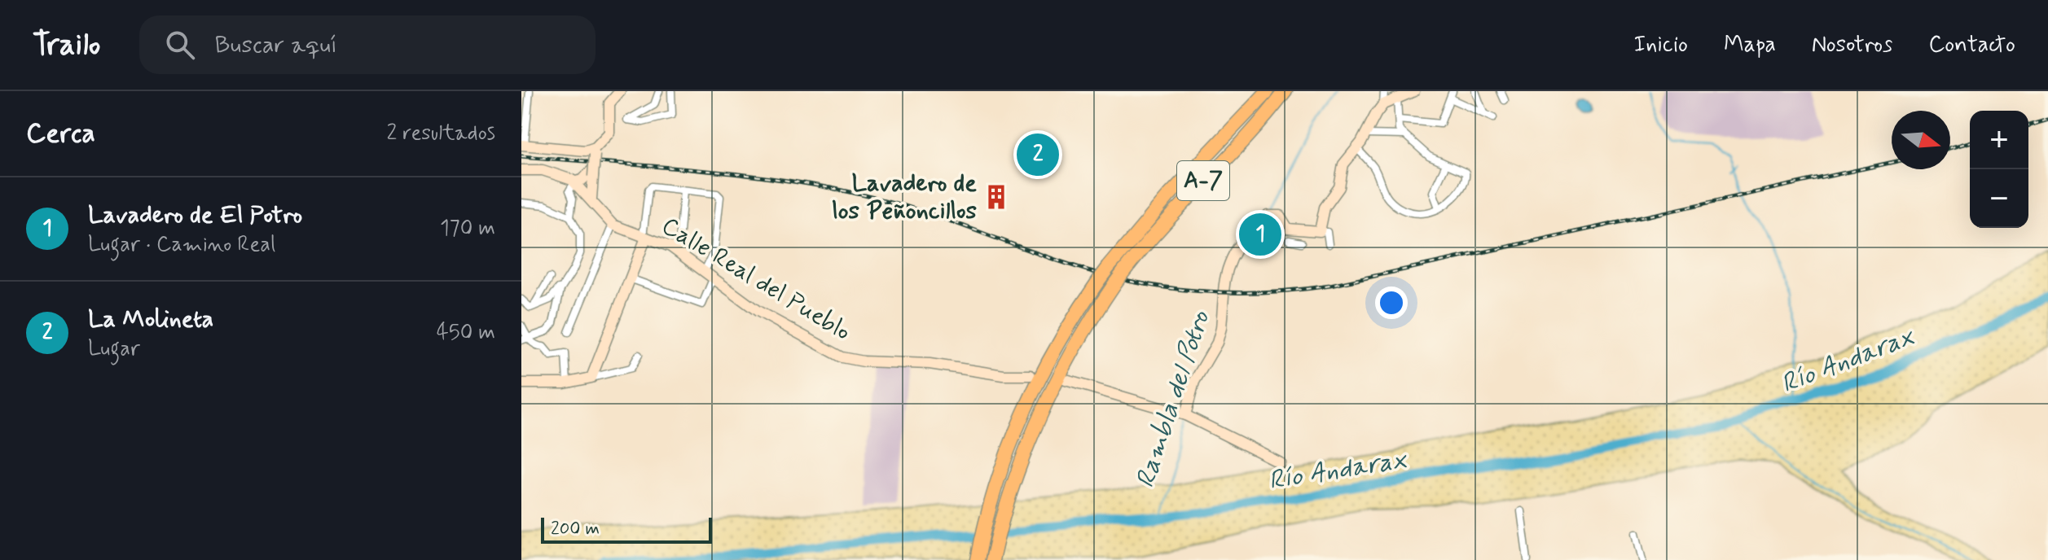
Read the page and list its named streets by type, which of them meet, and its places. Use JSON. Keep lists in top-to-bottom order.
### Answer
{
  "streets": {
    "highway": ["A-7"],
    "street": ["Calle Real del Pueblo"]
  },
  "water": ["Río Andarax", "Rambla del Potro"],
  "places": {
    "building": ["Lavadero de los Peñoncillos"]
  },
  "scale_bar": "200 m",
  "north": "right",
  "page": {
    "header": "Trailo",
    "search": "Buscar aquí",
    "nav": [
      "Inicio",
      "Mapa",
      "Nosotros",
      "Contacto"
    ],
    "heading": ["Cerca", "2 resultados"],
    "map_buttons": ["+", "−"],
    "pins": ["2", "1"],
    "list": [
      {
        "mark": "1",
        "name": "Lavadero de El Potro",
        "note": "Lugar · Camino Real",
        "value": "170 m"
      },
      {
        "mark": "2",
        "name": "La Molineta",
        "note": "Lugar",
        "value": "450 m"
      }
    ],
    "scale": "200 m"
  }
}
